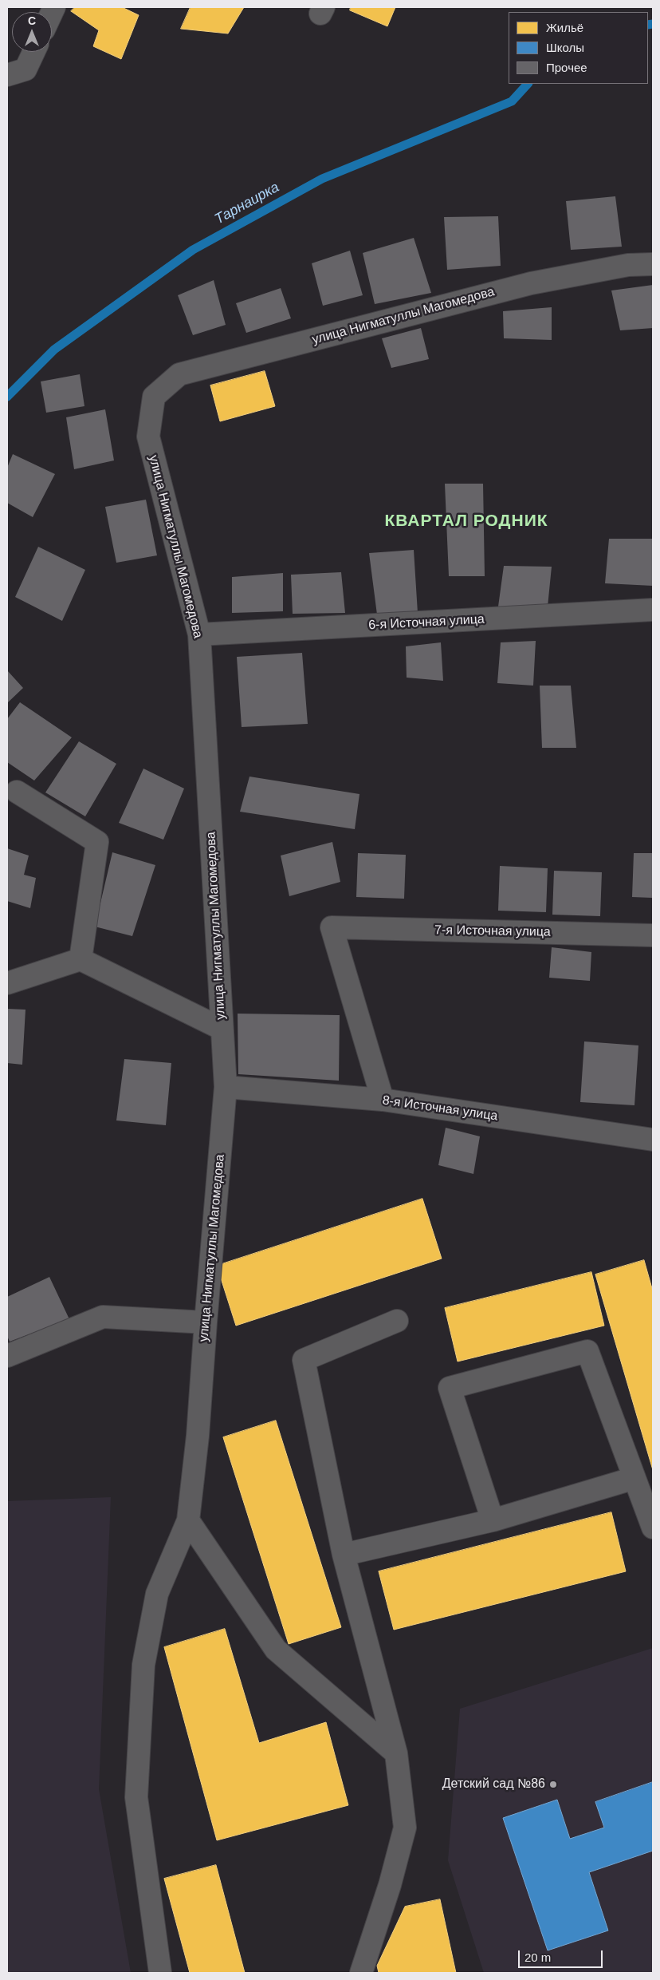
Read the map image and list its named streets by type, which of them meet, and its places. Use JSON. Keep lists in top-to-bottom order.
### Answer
{
  "streets": {
    "street": [
      "улица Нигматуллы Магомедова",
      "6-я Источная улица",
      "7-я Источная улица",
      "8-я Источная улица"
    ]
  },
  "crossings": [
    ["улица Нигматуллы Магомедова", "6-я Источная улица"],
    ["улица Нигматуллы Магомедова", "8-я Источная улица"],
    ["7-я Источная улица", "8-я Источная улица"]
  ],
  "districts": ["КВАРТАЛ РОДНИК"],
  "water": ["Тарнаирка"],
  "places": ["Детский сад №86"],
  "legend": ["Жильё", "Школы", "Прочее"],
  "scale_bar": "20 m",
  "north": "top"
}
